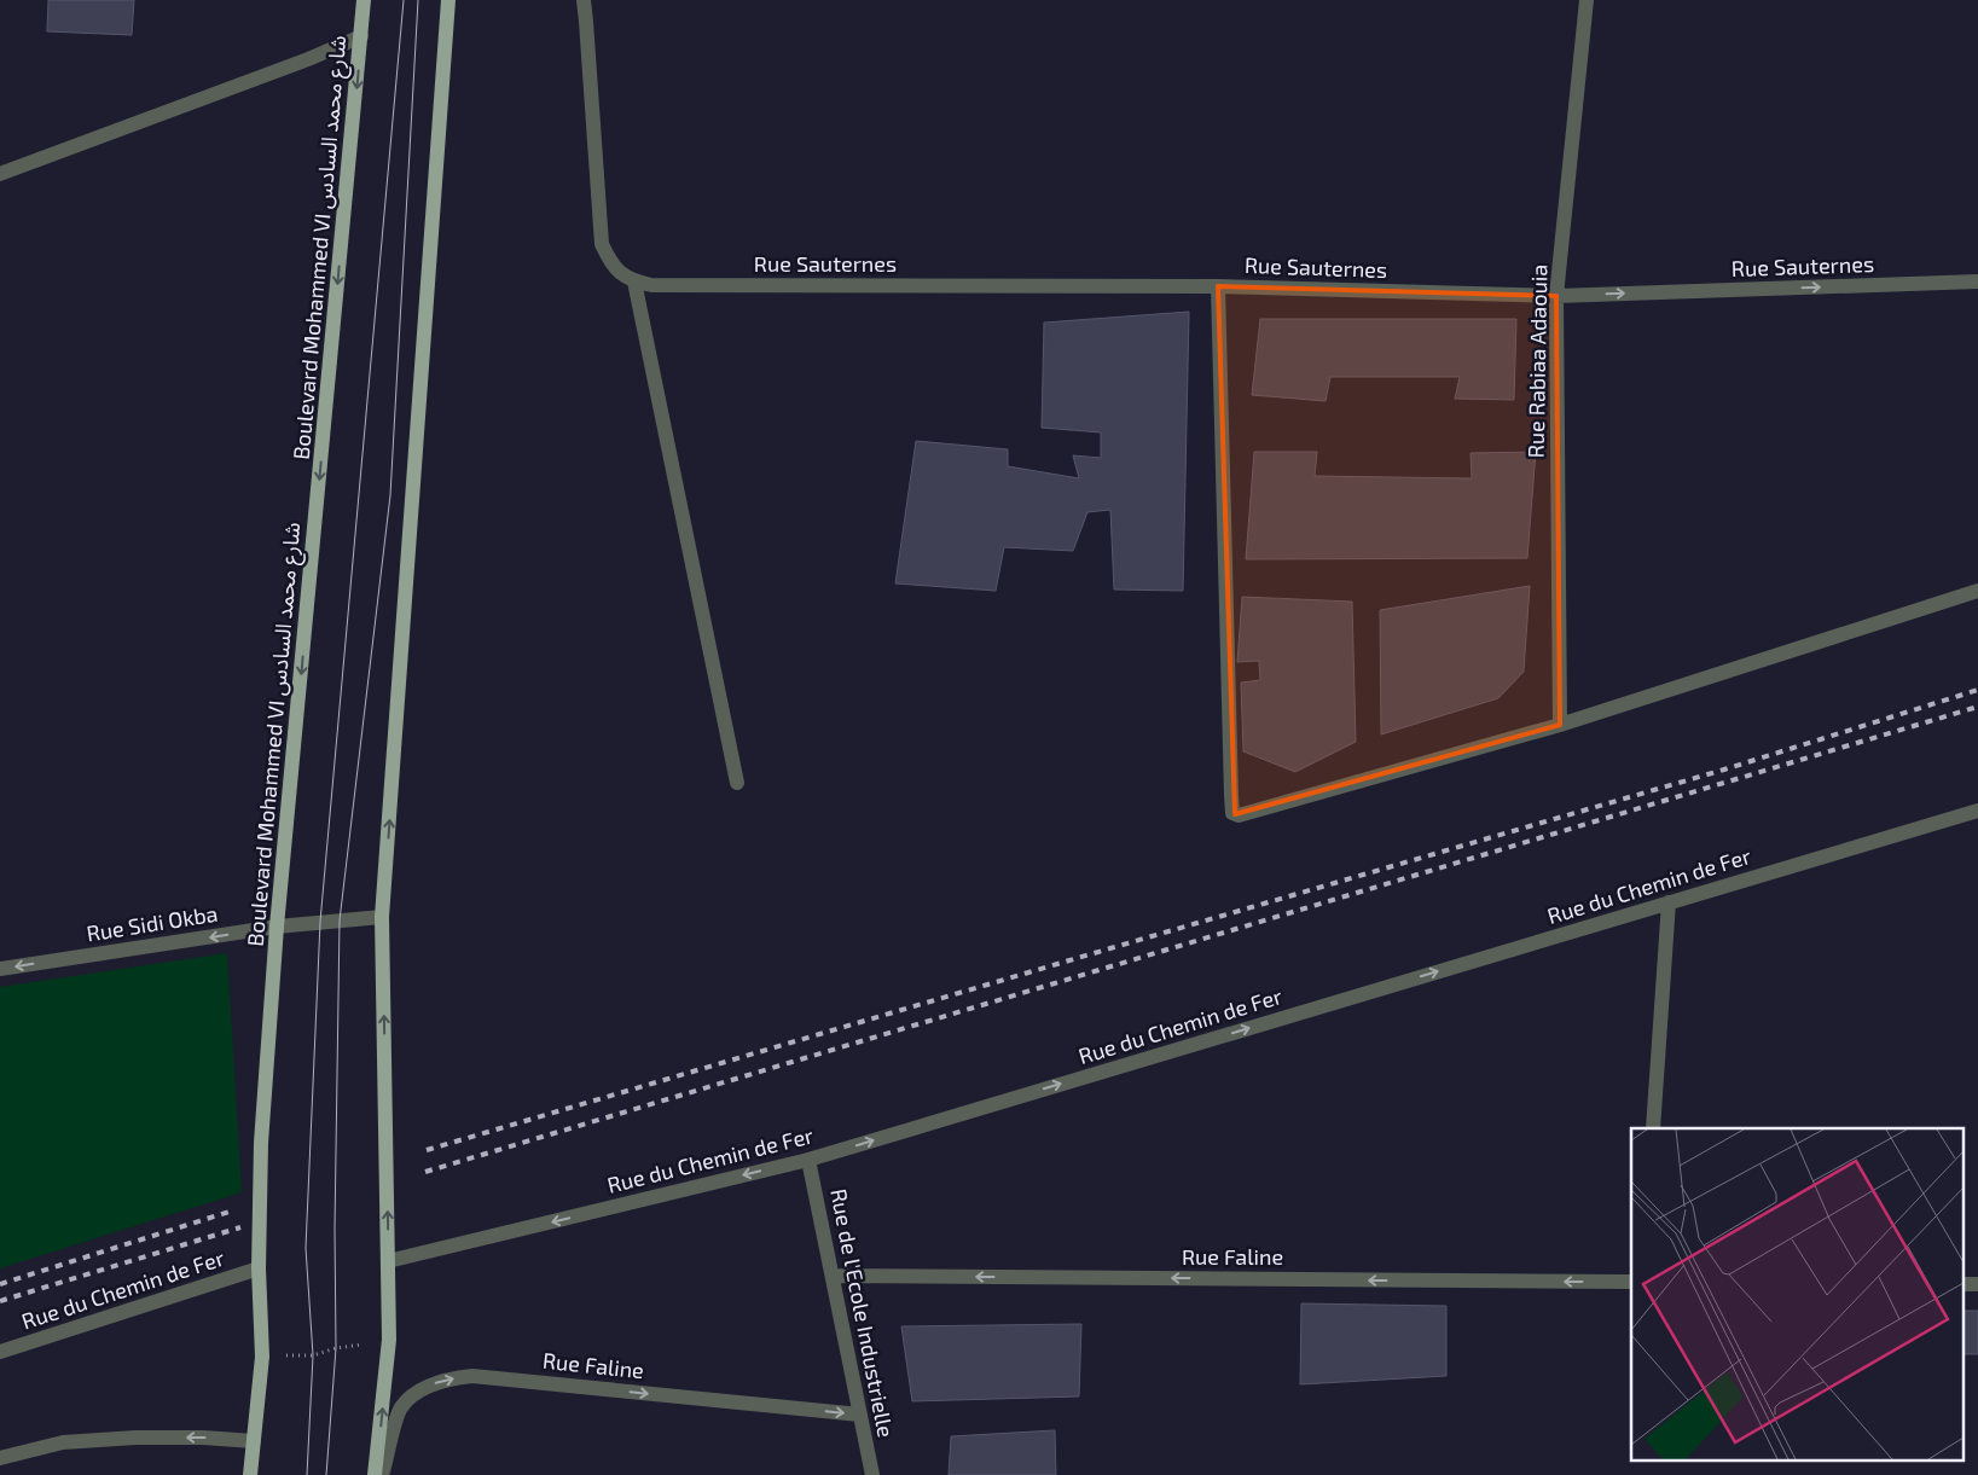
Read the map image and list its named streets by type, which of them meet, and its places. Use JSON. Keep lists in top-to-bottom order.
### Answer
{
  "streets": {
    "main road": ["Boulevard Mohammed VI شارع محمد السادس"],
    "street": [
      "Rue Sauternes",
      "Rue Rabiaa Adaouia",
      "Rue du Chemin de Fer",
      "Rue Sidi Okba",
      "Rue Faline",
      "Rue de l'Ecole Industrielle"
    ]
  },
  "crossings": [
    ["Boulevard Mohammed VI شارع محمد السادس", "Rue du Chemin de Fer"],
    ["Boulevard Mohammed VI شارع محمد السادس", "Rue Sidi Okba"],
    ["Rue Sauternes", "Rue Rabiaa Adaouia"],
    ["Rue du Chemin de Fer", "Rue de l'Ecole Industrielle"],
    ["Rue Faline", "Rue de l'Ecole Industrielle"]
  ],
  "one_way": ["Rue Sidi Okba"]
}
